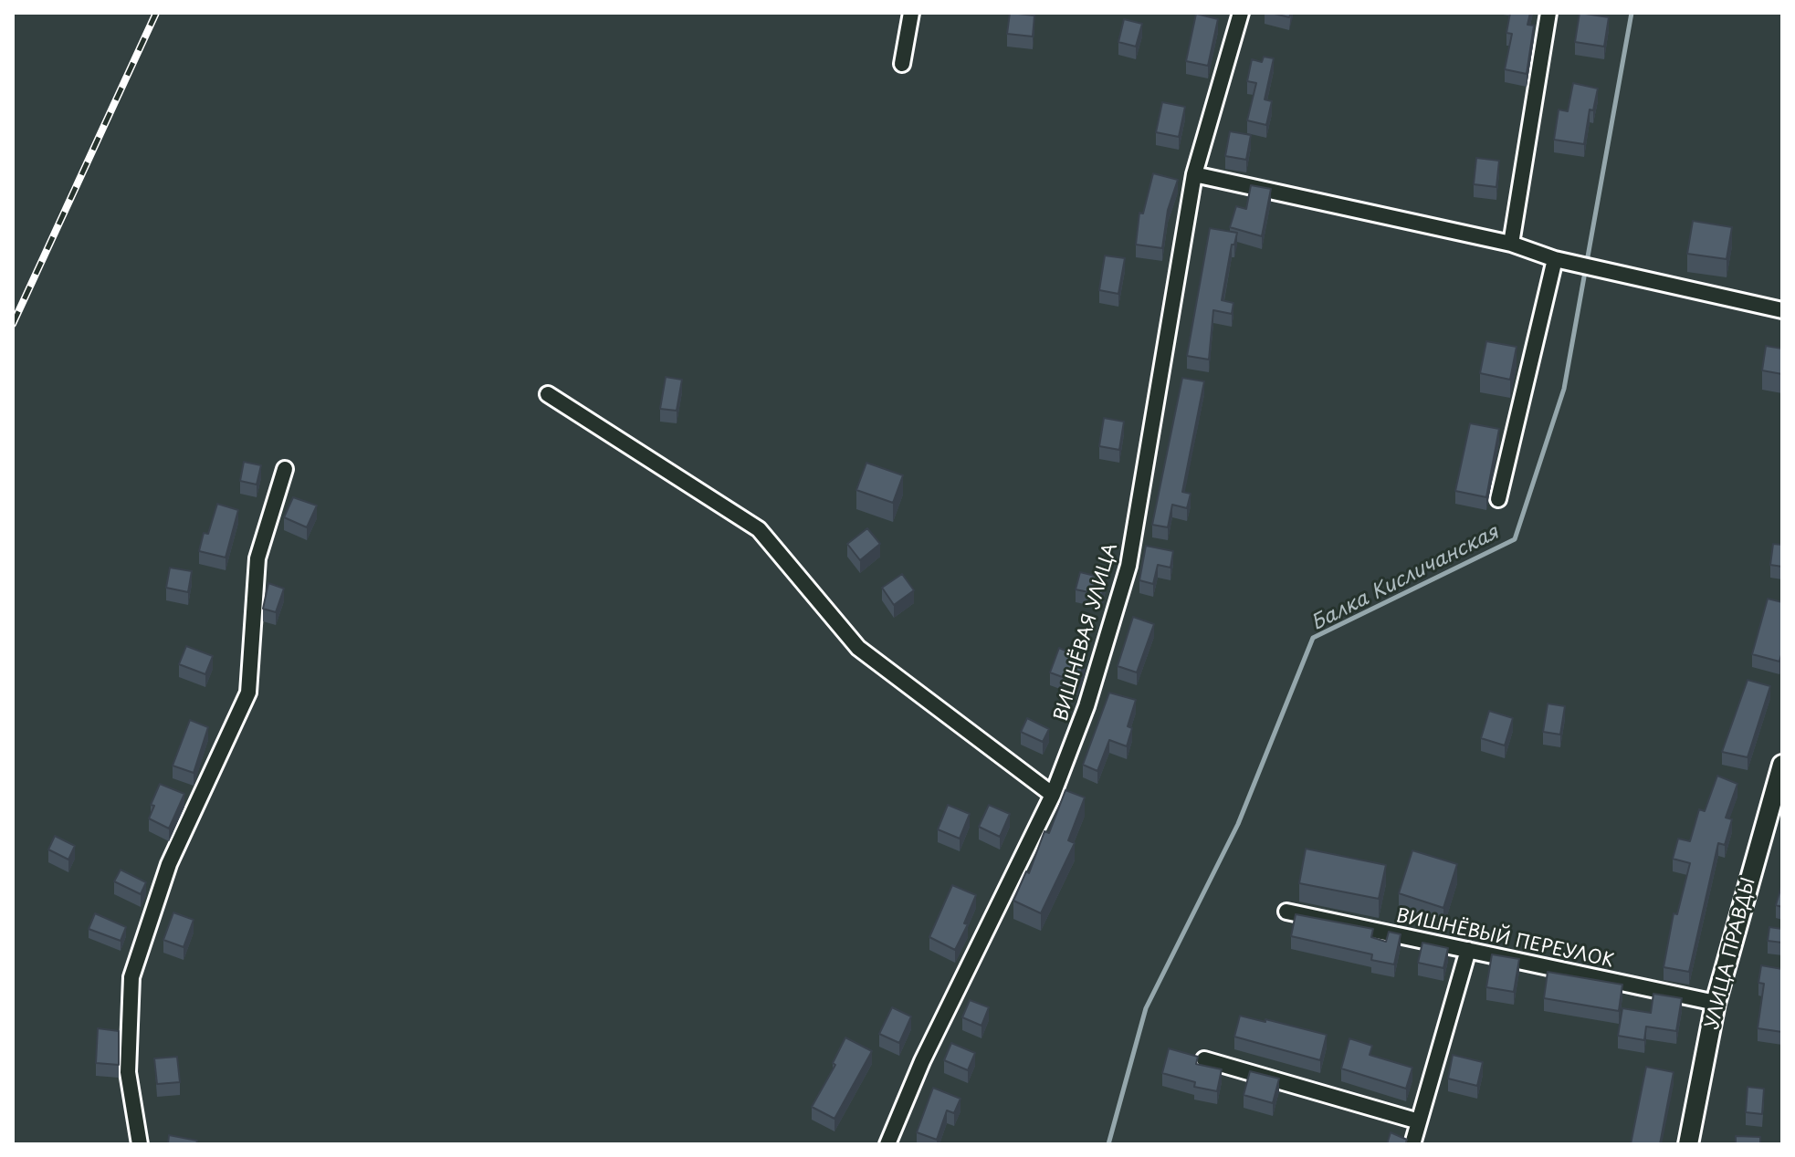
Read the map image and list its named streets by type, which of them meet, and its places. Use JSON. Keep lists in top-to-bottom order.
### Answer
{
  "streets": {
    "street": ["ВИШНЁВАЯ УЛИЦА", "ВИШНЁВЫЙ ПЕРЕУЛОК", "УЛИЦА ПРАВДЫ"]
  },
  "crossings": [
    ["ВИШНЁВЫЙ ПЕРЕУЛОК", "УЛИЦА ПРАВДЫ"]
  ],
  "water": ["Балка Кисличанская"]
}
